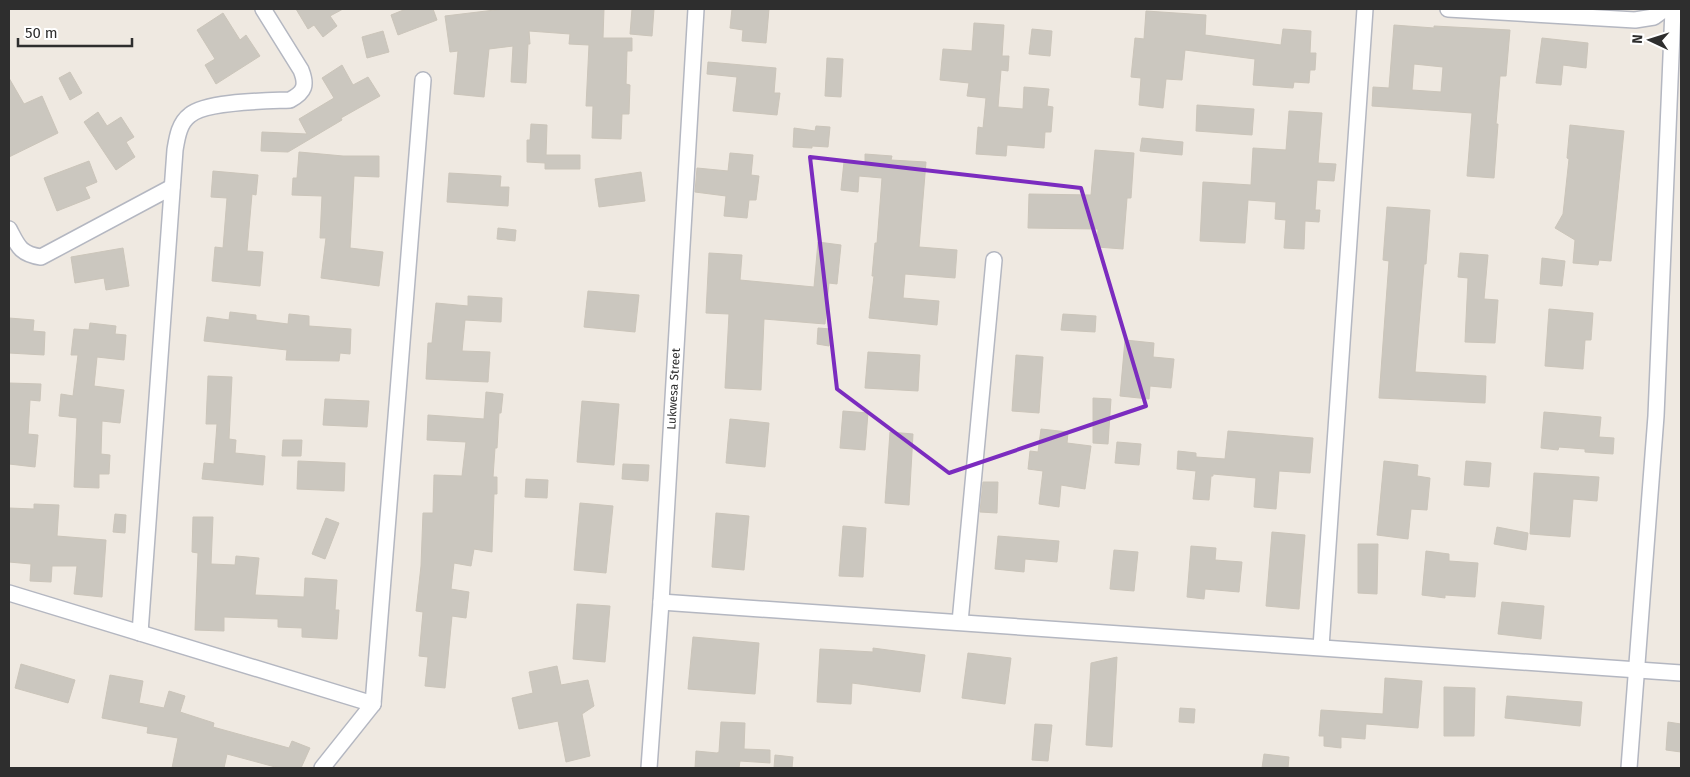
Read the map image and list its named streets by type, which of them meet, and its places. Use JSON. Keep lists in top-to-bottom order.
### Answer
{
  "streets": {
    "street": ["Lukwesa Street"]
  },
  "scale_bar": "50 m",
  "north": "left"
}
